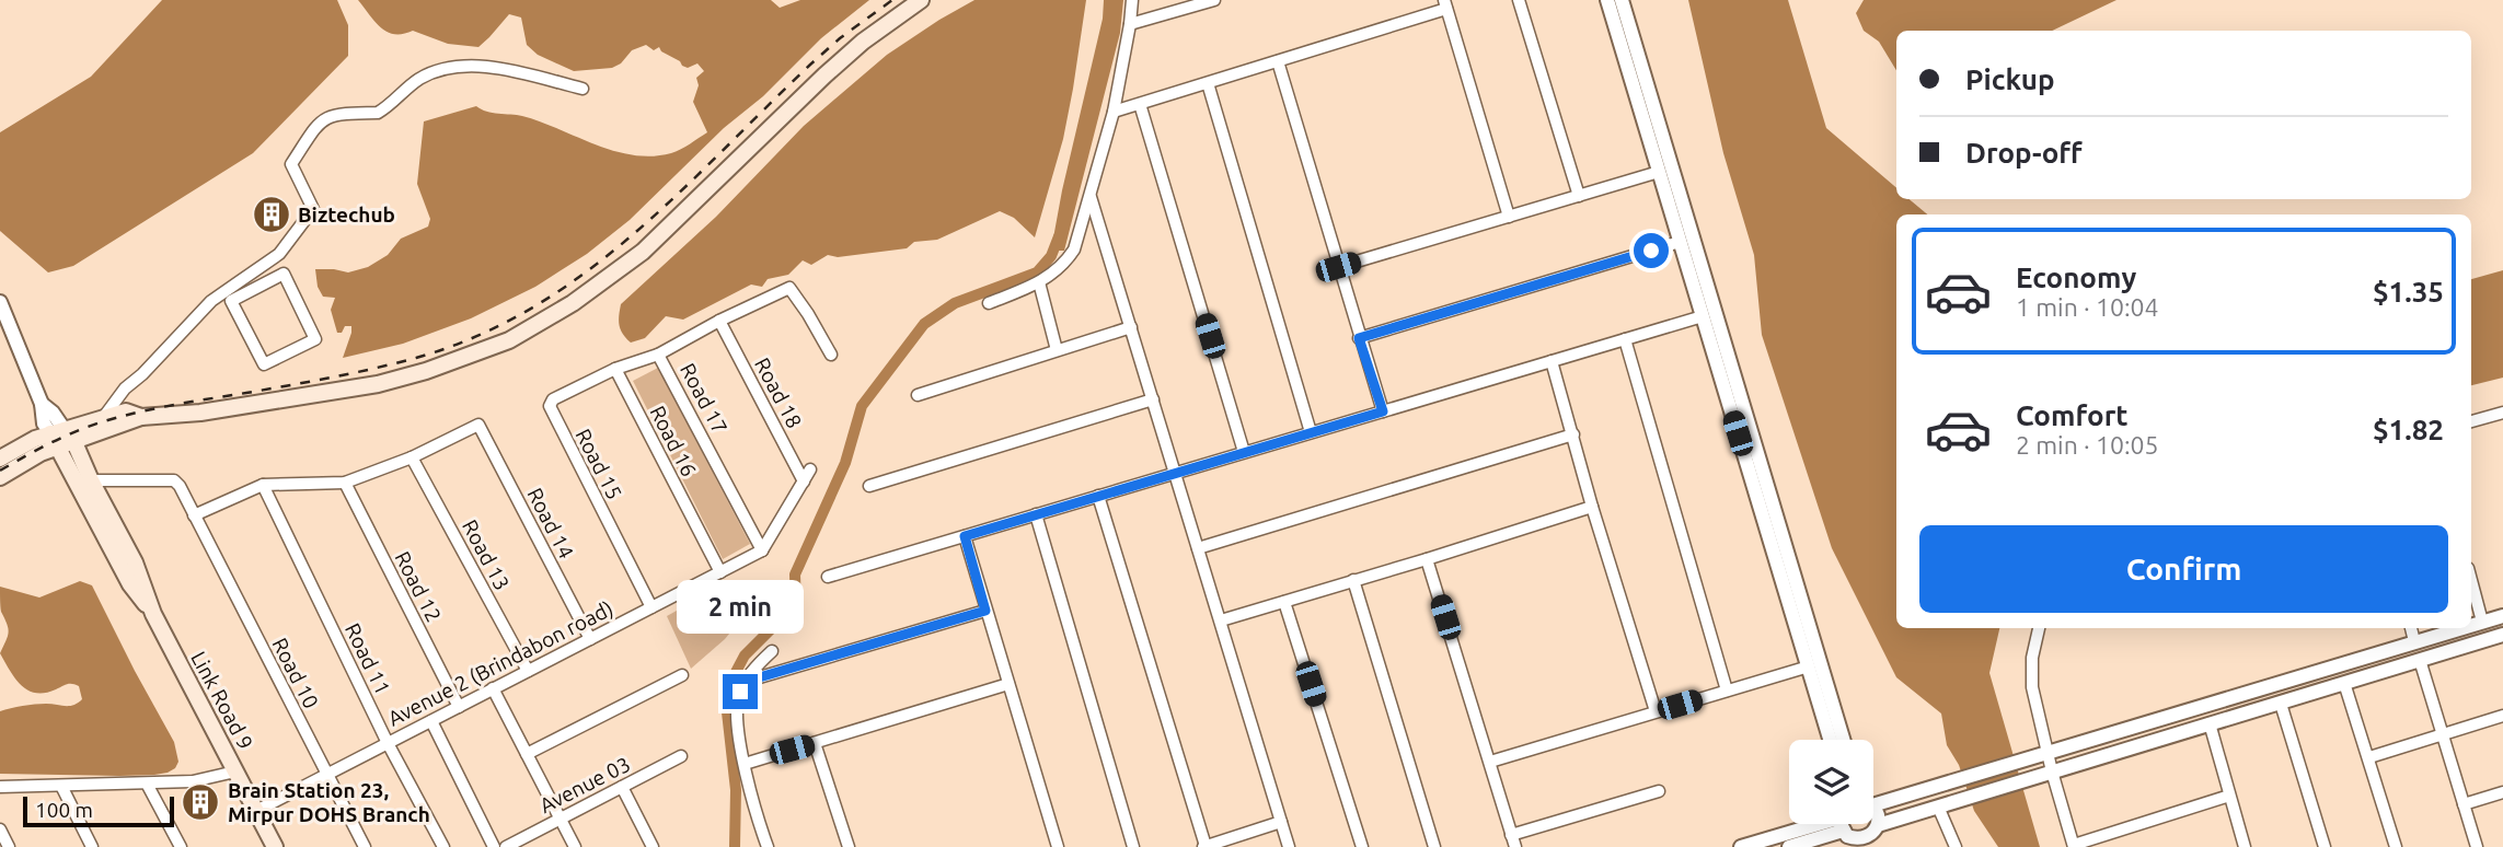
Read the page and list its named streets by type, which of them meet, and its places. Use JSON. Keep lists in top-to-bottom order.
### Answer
{
  "streets": {
    "main road": ["Link Road 9"],
    "street": [
      "Road 18",
      "Road 17",
      "Road 16",
      "Road 15",
      "Road 14",
      "Road 13",
      "Road 12",
      "Road 11",
      "Avenue 2 (Brindabon road)",
      "Road 10",
      "Avenue 03"
    ]
  },
  "crossings": [
    ["Road 18", "Road 17"],
    ["Road 17", "Avenue 2 (Brindabon road)"],
    ["Road 16", "Road 15"],
    ["Road 16", "Avenue 2 (Brindabon road)"],
    ["Road 15", "Avenue 2 (Brindabon road)"],
    ["Road 14", "Road 13"],
    ["Road 14", "Avenue 2 (Brindabon road)"],
    ["Road 13", "Avenue 2 (Brindabon road)"],
    ["Road 12", "Avenue 2 (Brindabon road)"],
    ["Road 11", "Avenue 2 (Brindabon road)"],
    ["Avenue 2 (Brindabon road)", "Road 10"],
    ["Avenue 2 (Brindabon road)", "Link Road 9"],
    ["Road 10", "Link Road 9"]
  ],
  "places": {
    "building": ["Biztechub", "Brain Station 23, Mirpur DOHS Branch"]
  },
  "scale_bar": "100 m",
  "page": {
    "banner": ["Pickup", "Drop-off"],
    "list": [
      {
        "name": "Economy",
        "note": "1 min · 10:04",
        "value": "$1.35"
      },
      {
        "name": "Comfort",
        "note": "2 min · 10:05",
        "value": "$1.82"
      }
    ],
    "buttons": "Confirm",
    "bubble": "2 min",
    "scale": "100 m"
  }
}
